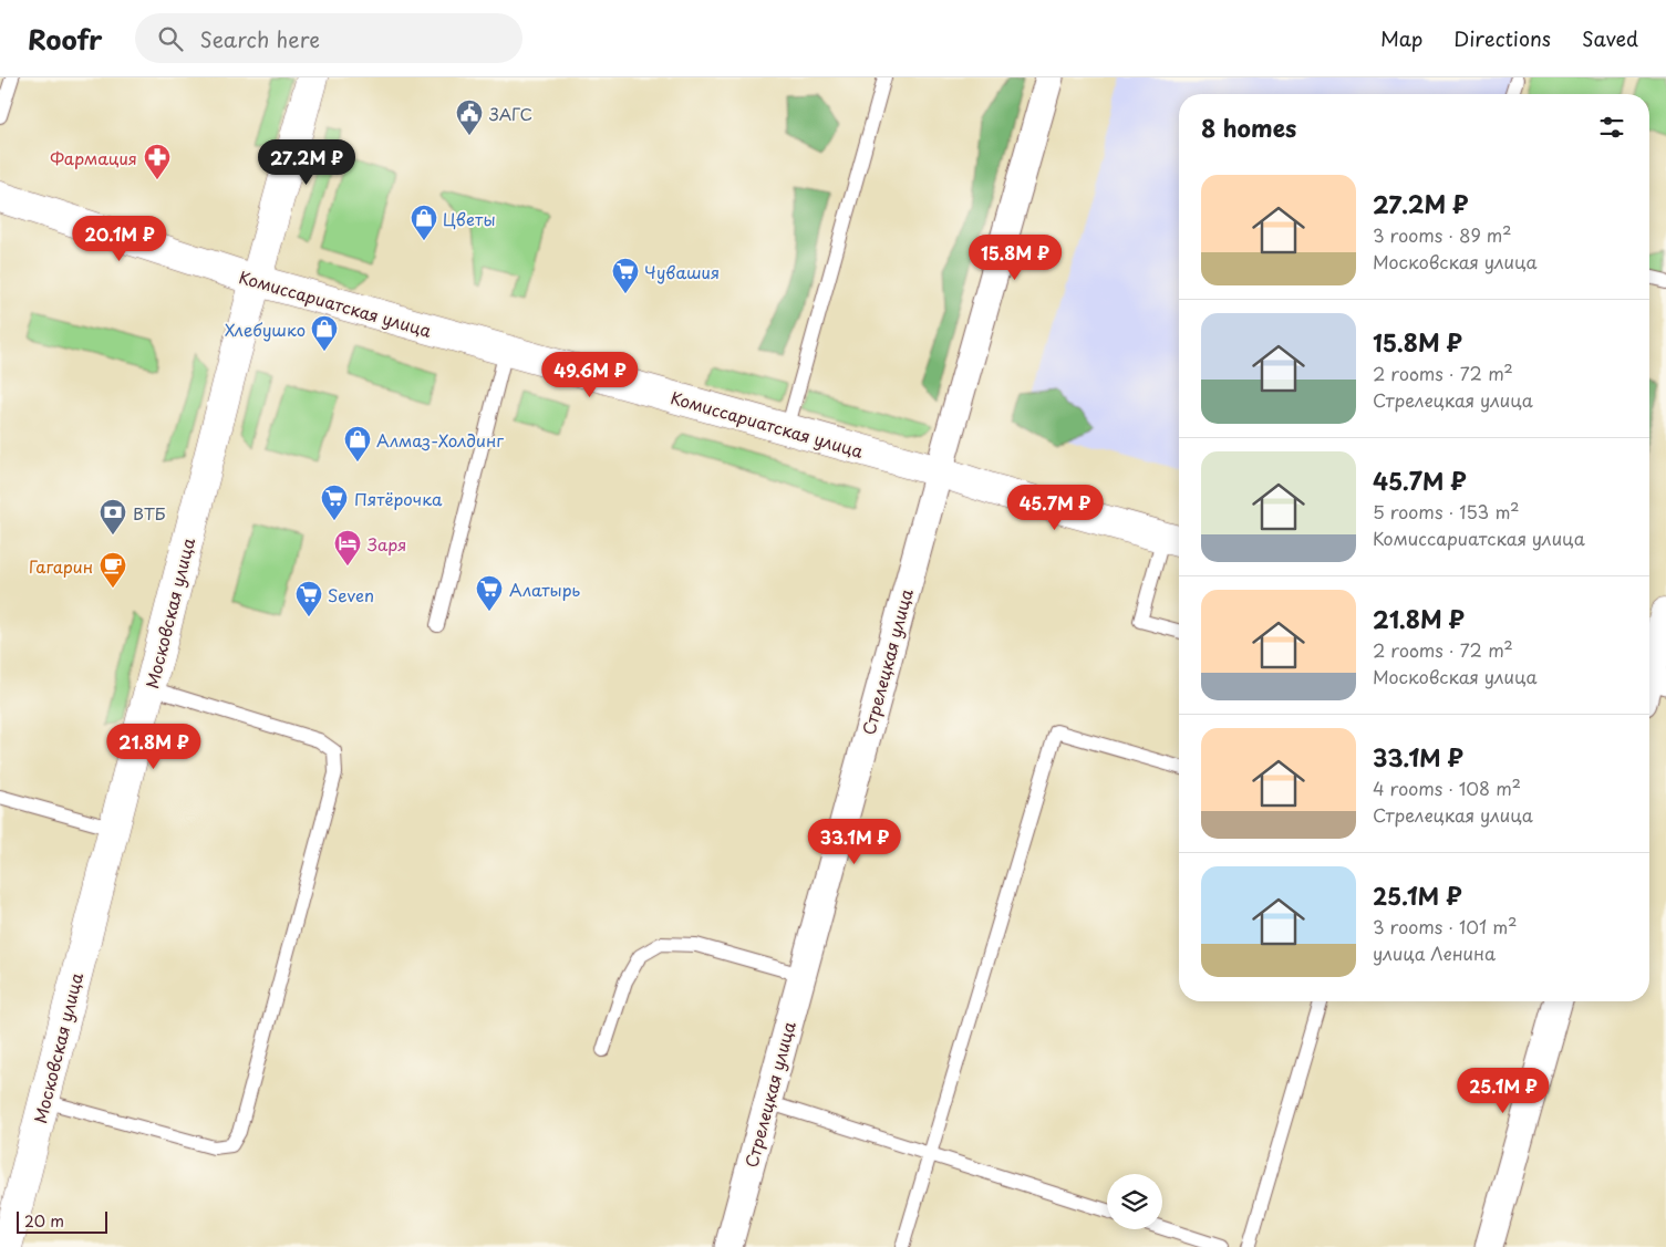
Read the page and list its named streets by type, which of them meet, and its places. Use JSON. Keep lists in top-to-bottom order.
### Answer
{
  "streets": {
    "street": ["Комиссариатская улица", "Московская улица", "Стрелецкая улица"]
  },
  "crossings": [
    ["Комиссариатская улица", "Московская улица"],
    ["Комиссариатская улица", "Стрелецкая улица"]
  ],
  "places": {
    "public building": ["ЗАГС"],
    "pharmacy": ["Фармация"],
    "shop": ["Цветы", "Хлебушко", "Алмаз-Холдинг"],
    "supermarket": [
      "Чувашия",
      "Пятёрочка",
      "Алатырь",
      "Seven"
    ],
    "bank": ["ВТБ"],
    "hotel": ["Заря"],
    "cafe": ["Гагарин"]
  },
  "scale_bar": "20 m",
  "page": {
    "header": "Roofr",
    "search": "Search here",
    "nav": ["Map", "Directions", "Saved"],
    "heading": "8 homes",
    "price": [
      "27.2M ₽",
      "20.1M ₽",
      "15.8M ₽",
      "49.6M ₽",
      "45.7M ₽",
      "21.8M ₽",
      "33.1M ₽",
      "25.1M ₽"
    ],
    "list": [
      {
        "name": "27.2M ₽",
        "note": "3 rooms · 89 m² · Московская улица"
      },
      {
        "name": "15.8M ₽",
        "note": "2 rooms · 72 m² · Стрелецкая улица"
      },
      {
        "name": "45.7M ₽",
        "note": "5 rooms · 153 m² · Комиссариатская улица"
      },
      {
        "name": "21.8M ₽",
        "note": "2 rooms · 72 m² · Московская улица"
      },
      {
        "name": "33.1M ₽",
        "note": "4 rooms · 108 m² · Стрелецкая улица"
      },
      {
        "name": "25.1M ₽",
        "note": "3 rooms · 101 m² · улица Ленина"
      }
    ],
    "scale": "20 m"
  }
}
